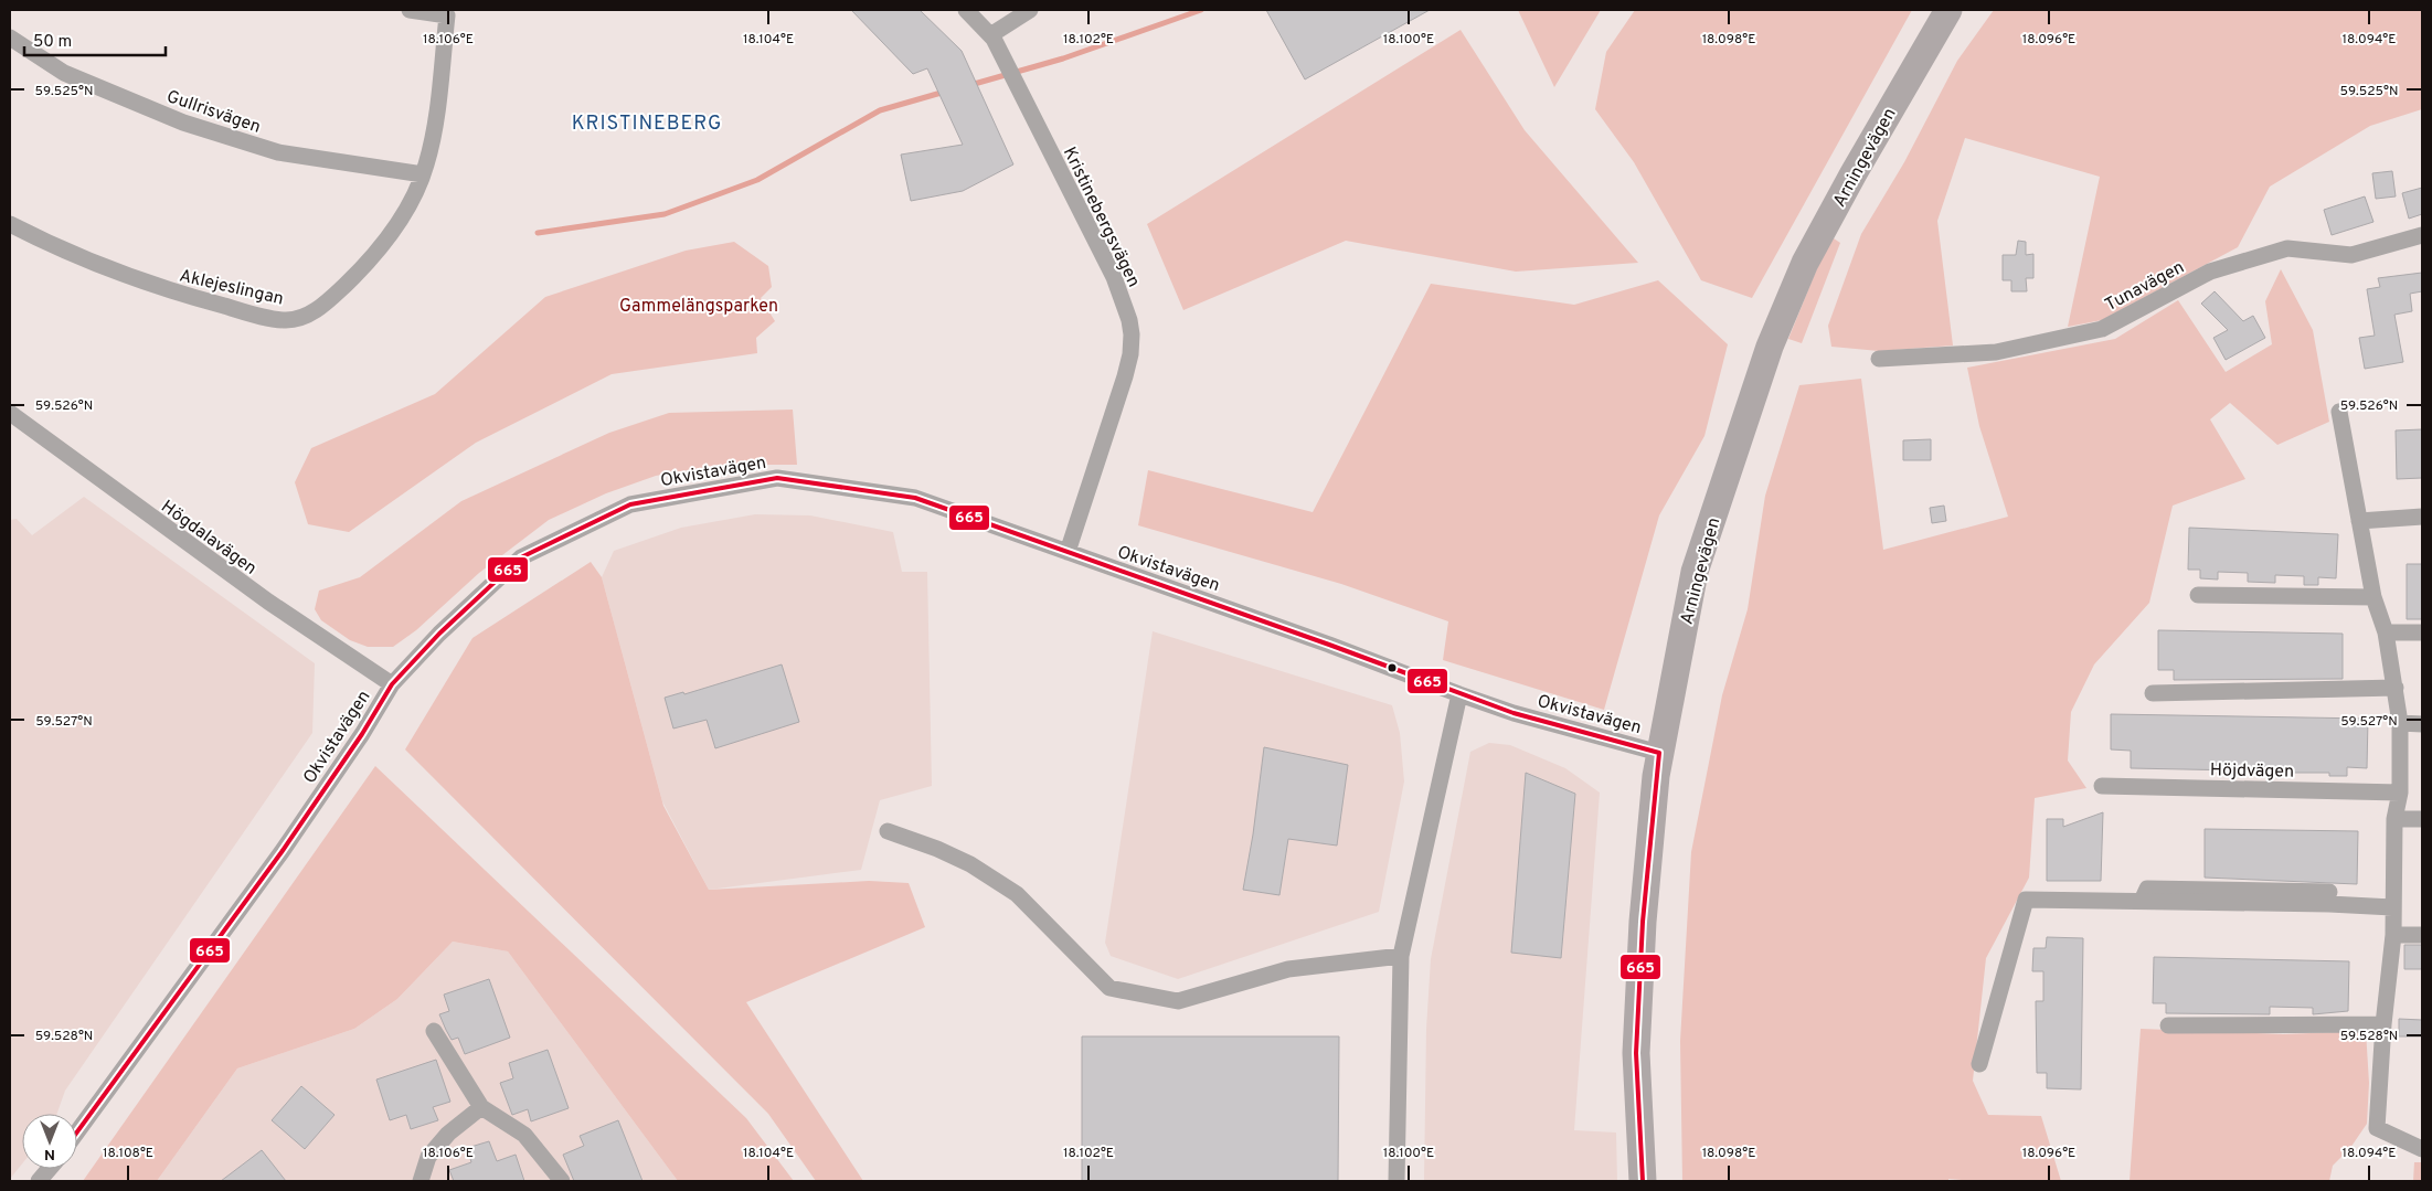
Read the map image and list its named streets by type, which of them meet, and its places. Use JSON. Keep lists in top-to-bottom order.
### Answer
{
  "streets": {
    "main road": ["Arningevägen"],
    "street": [
      "Gullrisvägen",
      "Kristinebergsvägen",
      "Tunavägen",
      "Aklejeslingan",
      "Okvistavägen",
      "Högdalavägen",
      "Höjdvägen"
    ]
  },
  "crossings": [
    ["Gullrisvägen", "Aklejeslingan"],
    ["Arningevägen", "Okvistavägen"],
    ["Kristinebergsvägen", "Okvistavägen"],
    ["Okvistavägen", "Högdalavägen"]
  ],
  "districts": ["KRISTINEBERG"],
  "parks": ["Gammelängsparken"],
  "lines": ["transit line 665"],
  "scale_bar": "50 m",
  "north": "bottom",
  "coordinates": [
    "18.106°E",
    "18.104°E",
    "18.102°E",
    "18.100°E",
    "18.098°E",
    "18.096°E",
    "18.094°E",
    "59.525°N",
    "59.526°N",
    "59.527°N",
    "59.528°N",
    "18.108°E"
  ]
}
